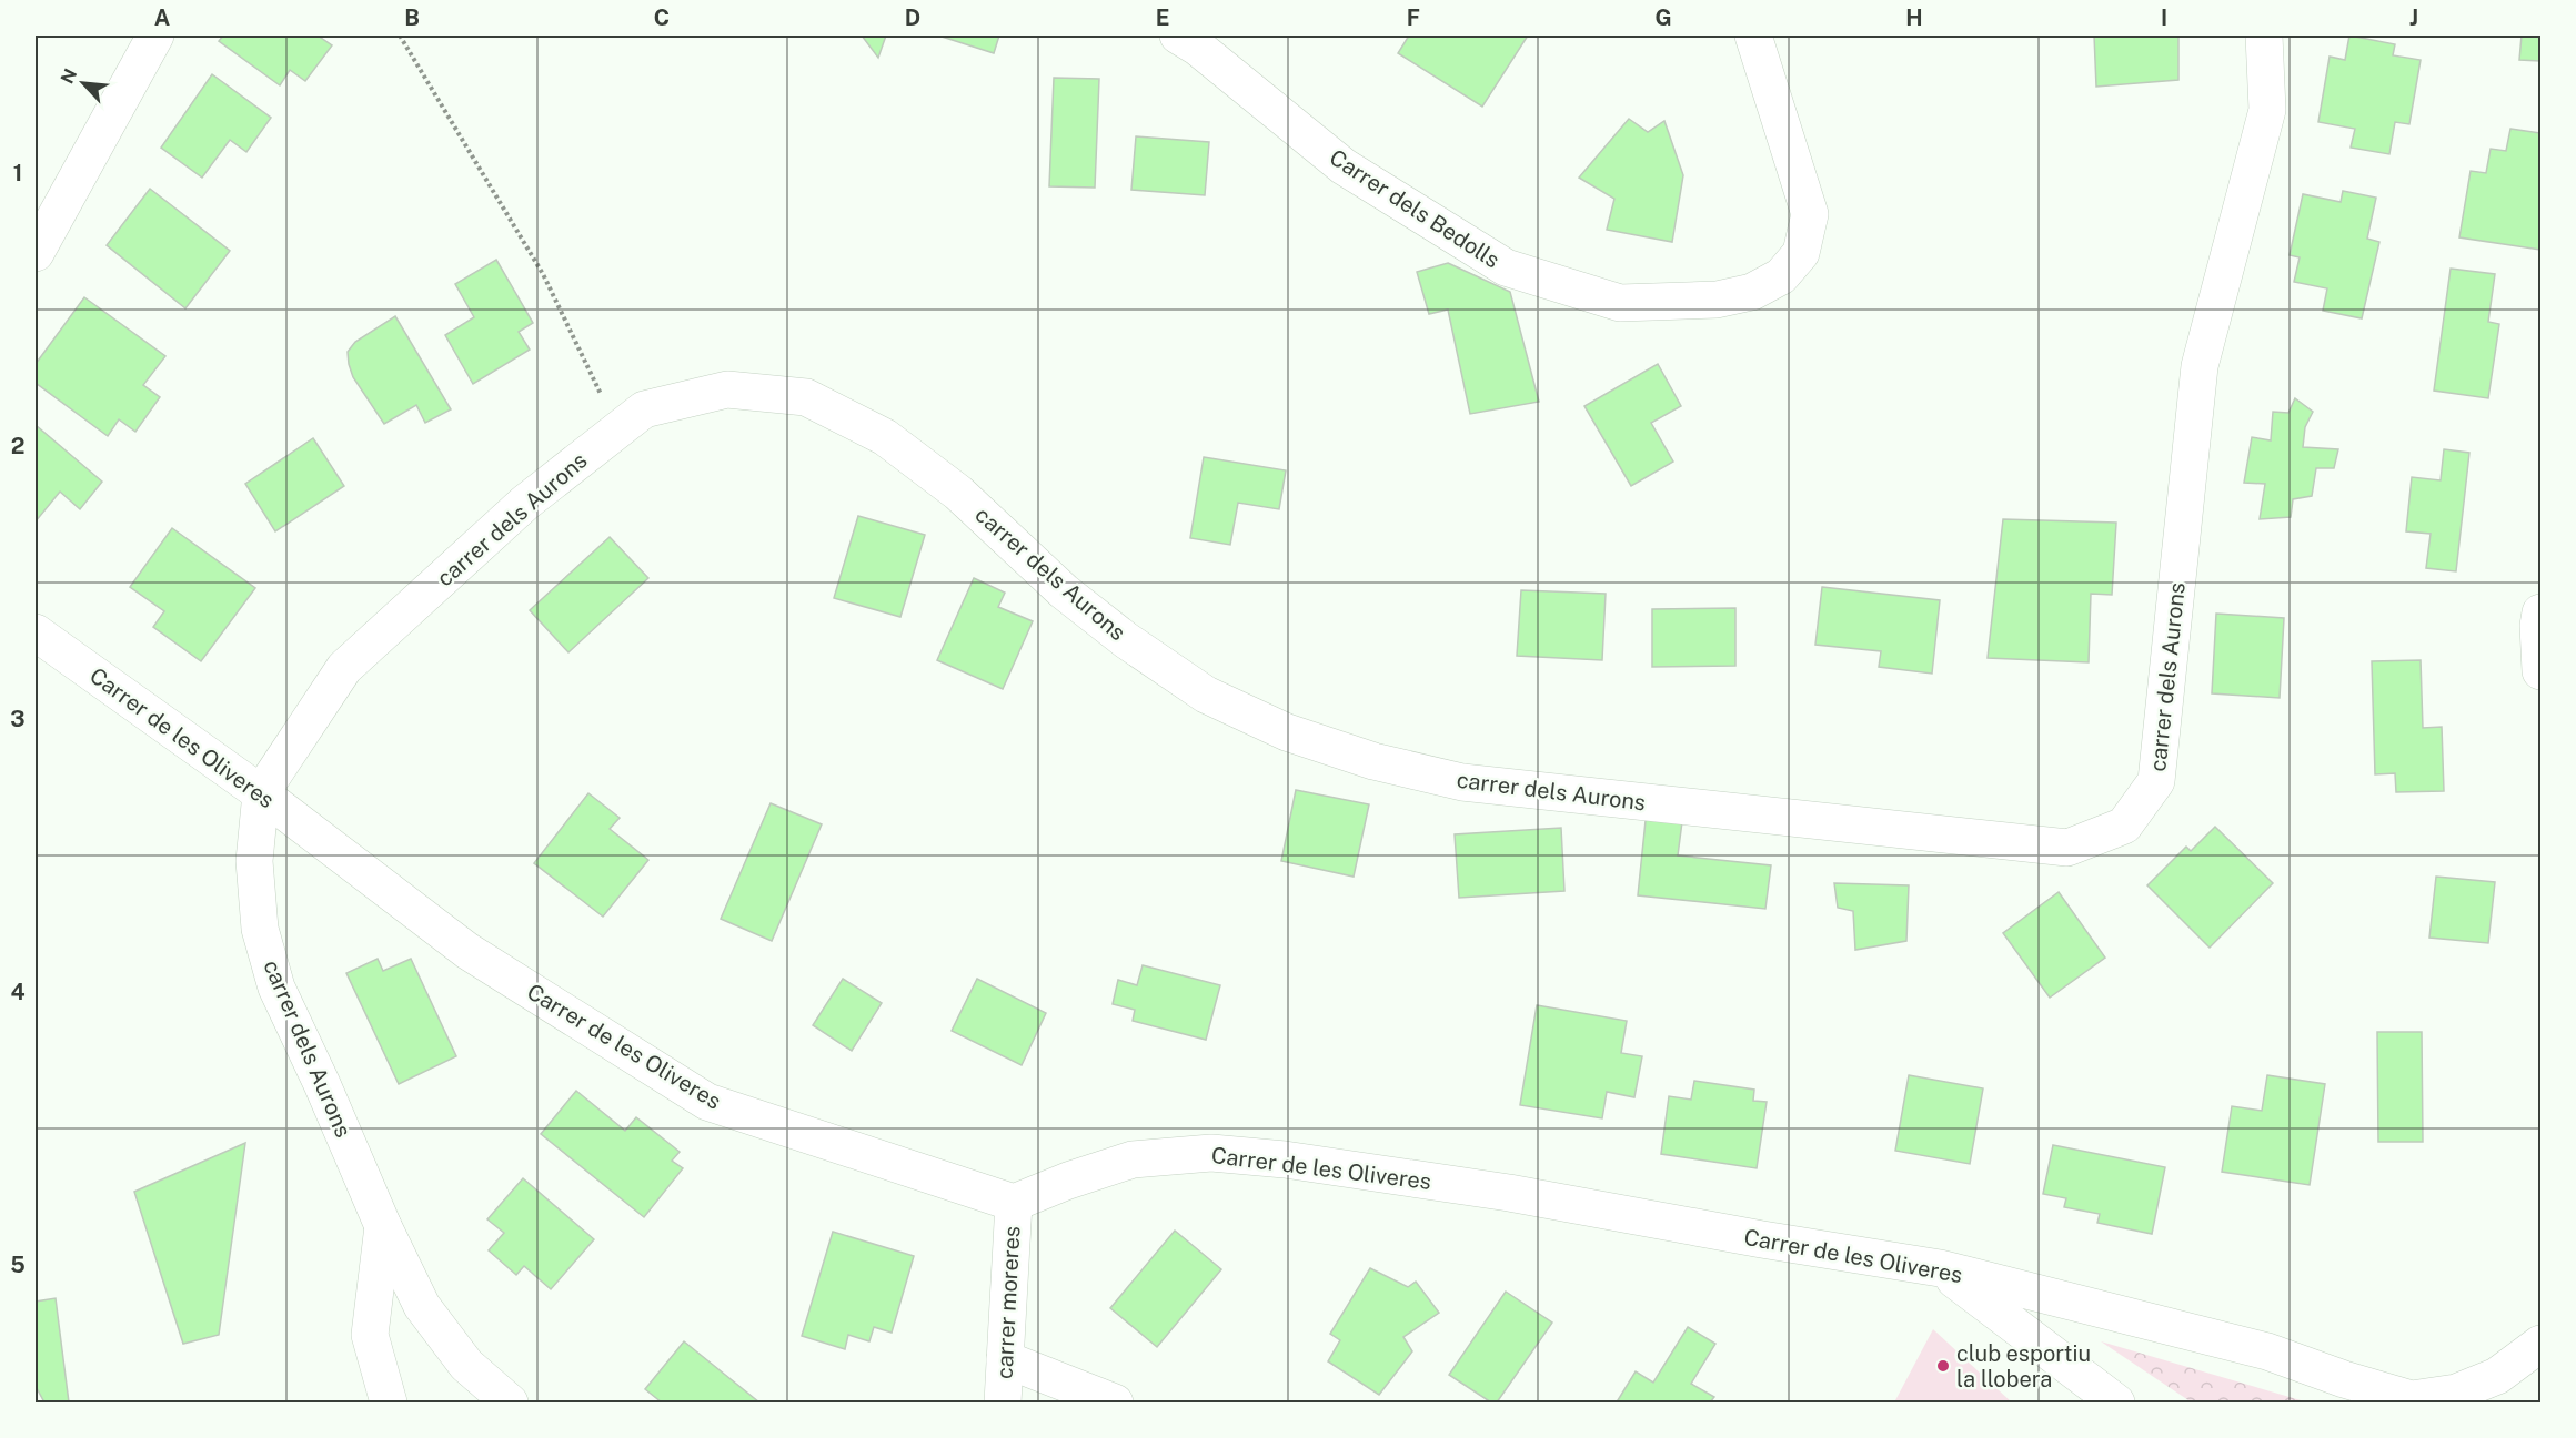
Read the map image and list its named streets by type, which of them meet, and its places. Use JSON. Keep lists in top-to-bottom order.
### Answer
{
  "streets": {
    "street": [
      "Carrer dels Bedolls",
      "carrer dels Aurons",
      "Carrer de les Oliveres",
      "carrer moreres"
    ]
  },
  "crossings": [
    ["carrer dels Aurons", "Carrer de les Oliveres"],
    ["Carrer de les Oliveres", "carrer moreres"]
  ],
  "places": ["club esportiu la llobera"],
  "north": "top left",
  "grid": {
    "columns": [
      "A",
      "B",
      "C",
      "D",
      "E",
      "F",
      "G",
      "H",
      "I",
      "J"
    ],
    "rows": [
      "1",
      "2",
      "3",
      "4",
      "5"
    ]
  }
}
